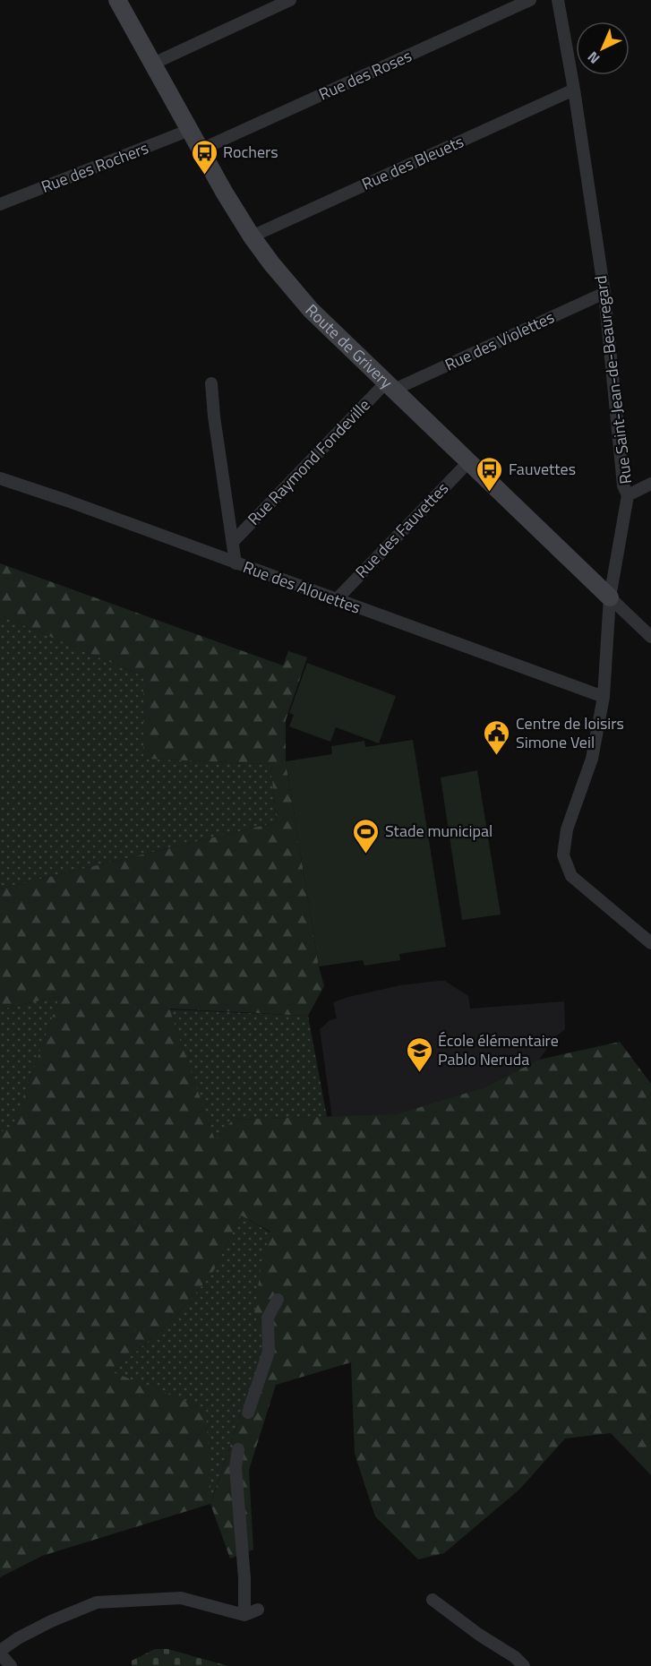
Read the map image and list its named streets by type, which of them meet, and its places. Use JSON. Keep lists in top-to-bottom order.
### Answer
{
  "streets": {
    "street": [
      "Rue des Roses",
      "Rue des Bleuets",
      "Rue des Rochers",
      "Rue des Violettes",
      "Route de Grivery",
      "Rue Saint-Jean-de-Beauregard",
      "Rue Raymond Fondeville",
      "Rue des Fauvettes",
      "Rue des Alouettes"
    ]
  },
  "crossings": [
    ["Rue des Roses", "Route de Grivery"],
    ["Rue des Bleuets", "Route de Grivery"],
    ["Rue des Bleuets", "Rue Saint-Jean-de-Beauregard"],
    ["Rue des Rochers", "Route de Grivery"],
    ["Rue des Violettes", "Route de Grivery"],
    ["Rue des Violettes", "Rue Saint-Jean-de-Beauregard"],
    ["Rue des Violettes", "Rue Raymond Fondeville"],
    ["Route de Grivery", "Rue Saint-Jean-de-Beauregard"],
    ["Route de Grivery", "Rue Raymond Fondeville"],
    ["Route de Grivery", "Rue des Fauvettes"],
    ["Rue Saint-Jean-de-Beauregard", "Rue des Alouettes"],
    ["Rue des Fauvettes", "Rue des Alouettes"]
  ],
  "places": {
    "bus stop": ["Rochers", "Fauvettes"],
    "public building": ["Centre de loisirs Simone Veil"],
    "sports": ["Stade municipal"],
    "school or university": ["École élémentaire Pablo Neruda"]
  },
  "north": "bottom left"
}
